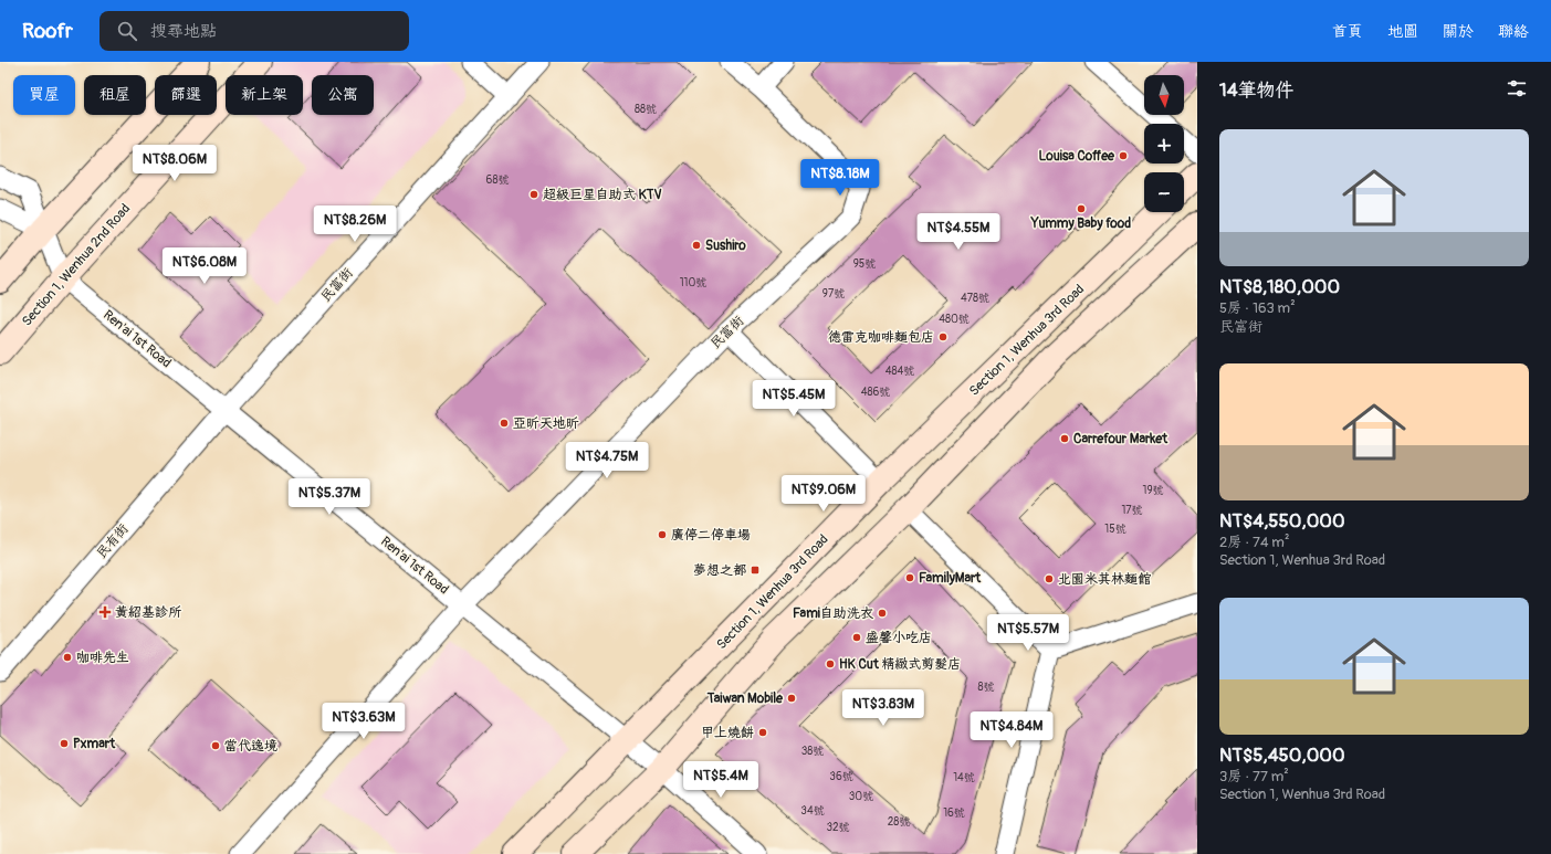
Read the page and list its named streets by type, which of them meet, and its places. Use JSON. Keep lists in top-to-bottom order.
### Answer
{
  "streets": {
    "street": [
      "Section 1, Wenhua 2nd Road",
      "民富街",
      "Ren'ai 1st Road",
      "Section 1, Wenhua 3rd Road",
      "民有街"
    ]
  },
  "crossings": [
    ["Section 1, Wenhua 2nd Road", "Ren'ai 1st Road"],
    ["民富街", "Ren'ai 1st Road"],
    ["民富街", "民有街"],
    ["Ren'ai 1st Road", "Section 1, Wenhua 3rd Road"],
    ["Ren'ai 1st Road", "民有街"]
  ],
  "places": {
    "other": [
      "Louisa Coffee",
      "超級巨星自助式 KTV",
      "Yummy Baby food",
      "Sushiro",
      "德雷克咖啡麵包店",
      "亞昕天地昕",
      "Carrefour Market",
      "廣停二停車場",
      "FamilyMart",
      "北園米其林麵館",
      "Fami自助洗衣",
      "盛馨小吃店",
      "咖啡先生",
      "HK Cut 精緻式剪髮店",
      "Taiwan Mobile",
      "甲上燒餅",
      "Pxmart",
      "當代逸境"
    ],
    "transit": ["夢想之都"],
    "health": ["黃紹基診所"]
  },
  "house_numbers": [
    "88號",
    "68號",
    "95號",
    "110號",
    "97號",
    "478號",
    "480號",
    "484號",
    "486號",
    "19號",
    "17號",
    "15號",
    "8號",
    "38號",
    "36號",
    "14號",
    "30號",
    "34號",
    "16號",
    "28號",
    "32號"
  ],
  "north": "bottom",
  "page": {
    "header": "Roofr",
    "search": "搜尋地點",
    "nav": [
      "首頁",
      "地圖",
      "關於",
      "聯絡"
    ],
    "heading": "14筆物件",
    "map_buttons": ["+", "−"],
    "chip": [
      "買屋",
      "租屋",
      "篩選",
      "新上架",
      "公寓"
    ],
    "list": [
      {
        "name": "NT$8,180,000",
        "note": "5房 · 163 m² · 民富街"
      },
      {
        "name": "NT$4,550,000",
        "note": "2房 · 74 m² · Section 1, Wenhua 3rd Road"
      },
      {
        "name": "NT$5,450,000",
        "note": "3房 · 77 m² · Section 1, Wenhua 3rd Road"
      }
    ],
    "price": [
      "NT$8.06M",
      "NT$8.18M",
      "NT$8.26M",
      "NT$4.55M",
      "NT$6.08M",
      "NT$5.45M",
      "NT$4.75M",
      "NT$9.06M",
      "NT$5.37M",
      "NT$5.57M",
      "NT$3.83M",
      "NT$3.63M",
      "NT$4.84M",
      "NT$5.4M"
    ]
  }
}
